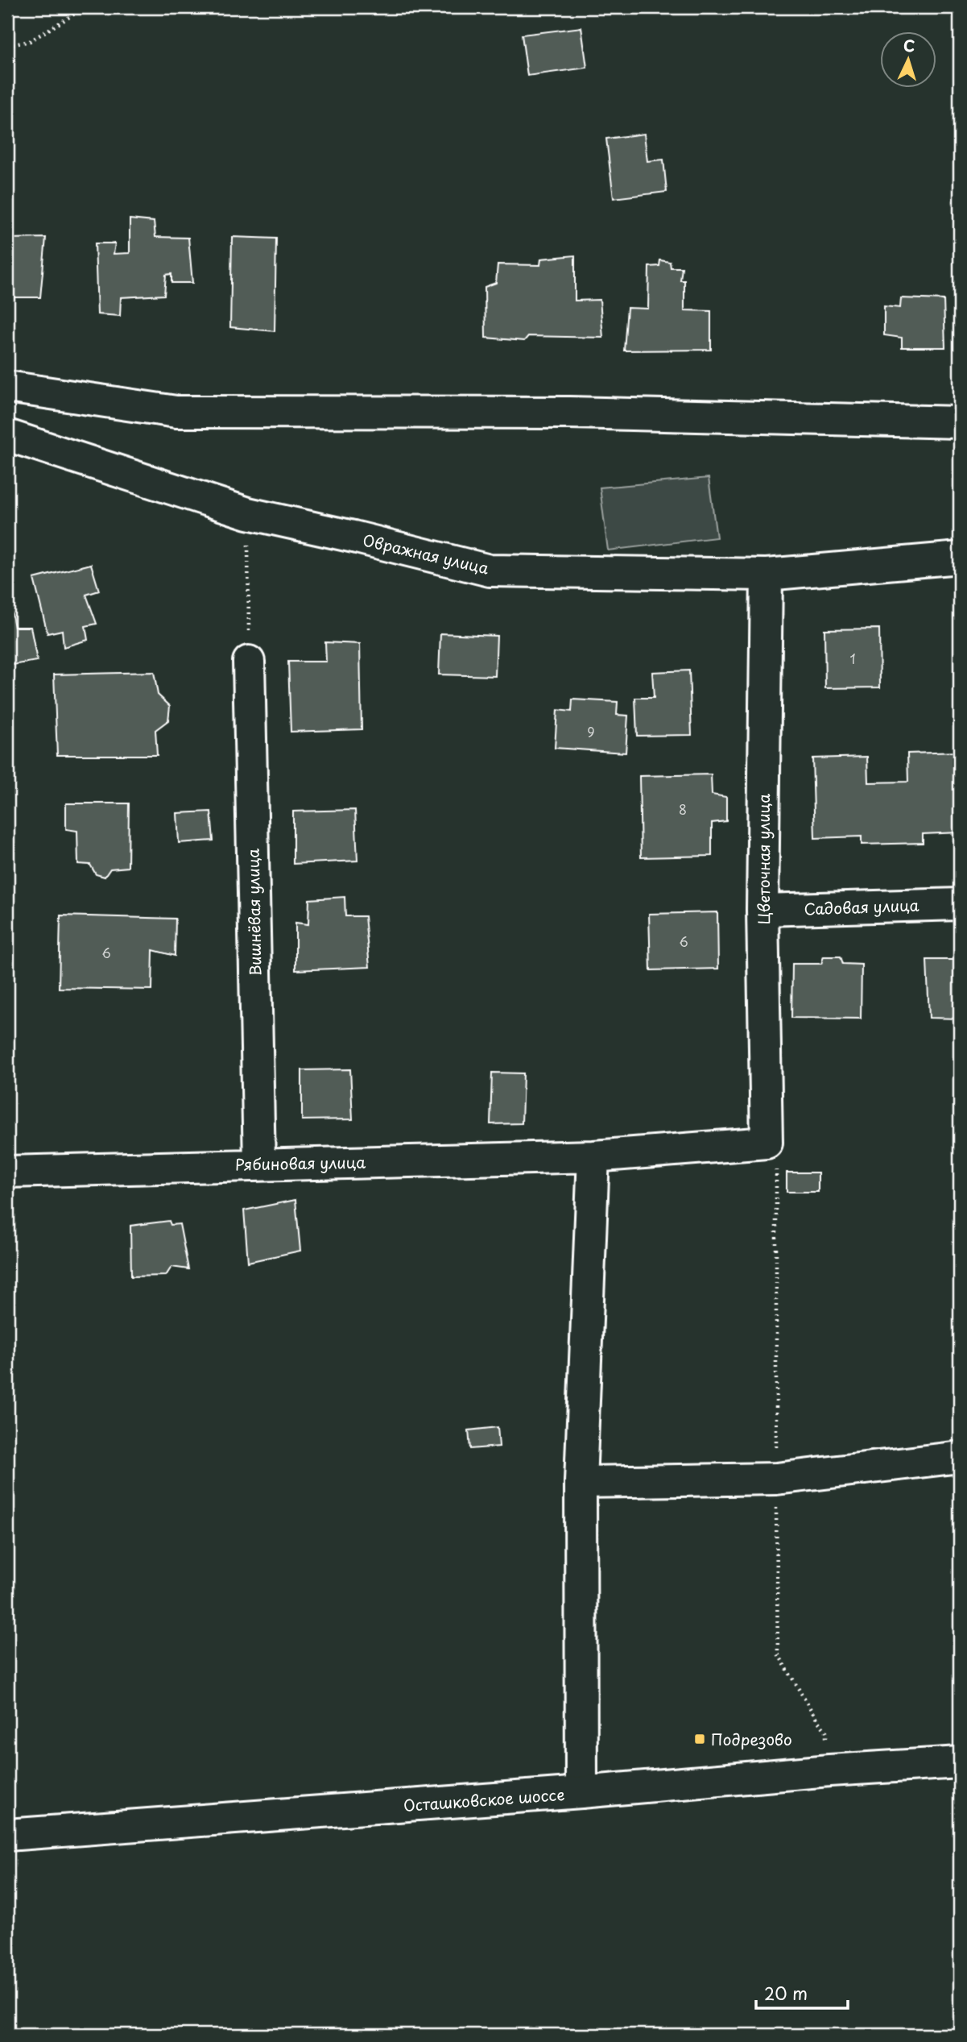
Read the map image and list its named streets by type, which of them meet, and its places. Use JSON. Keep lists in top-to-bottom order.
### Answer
{
  "streets": {
    "street": [
      "Овражная улица",
      "Цветочная улица",
      "Садовая улица",
      "Вишнёвая улица",
      "Рябиновая улица",
      "Осташковское шоссе"
    ]
  },
  "crossings": [
    ["Овражная улица", "Цветочная улица"],
    ["Цветочная улица", "Садовая улица"],
    ["Цветочная улица", "Рябиновая улица"],
    ["Вишнёвая улица", "Рябиновая улица"]
  ],
  "places": {
    "transit": ["Подрезово"]
  },
  "house_numbers": [
    "1",
    "9",
    "8",
    "6",
    "6"
  ],
  "scale_bar": "20 m",
  "north": "top"
}
